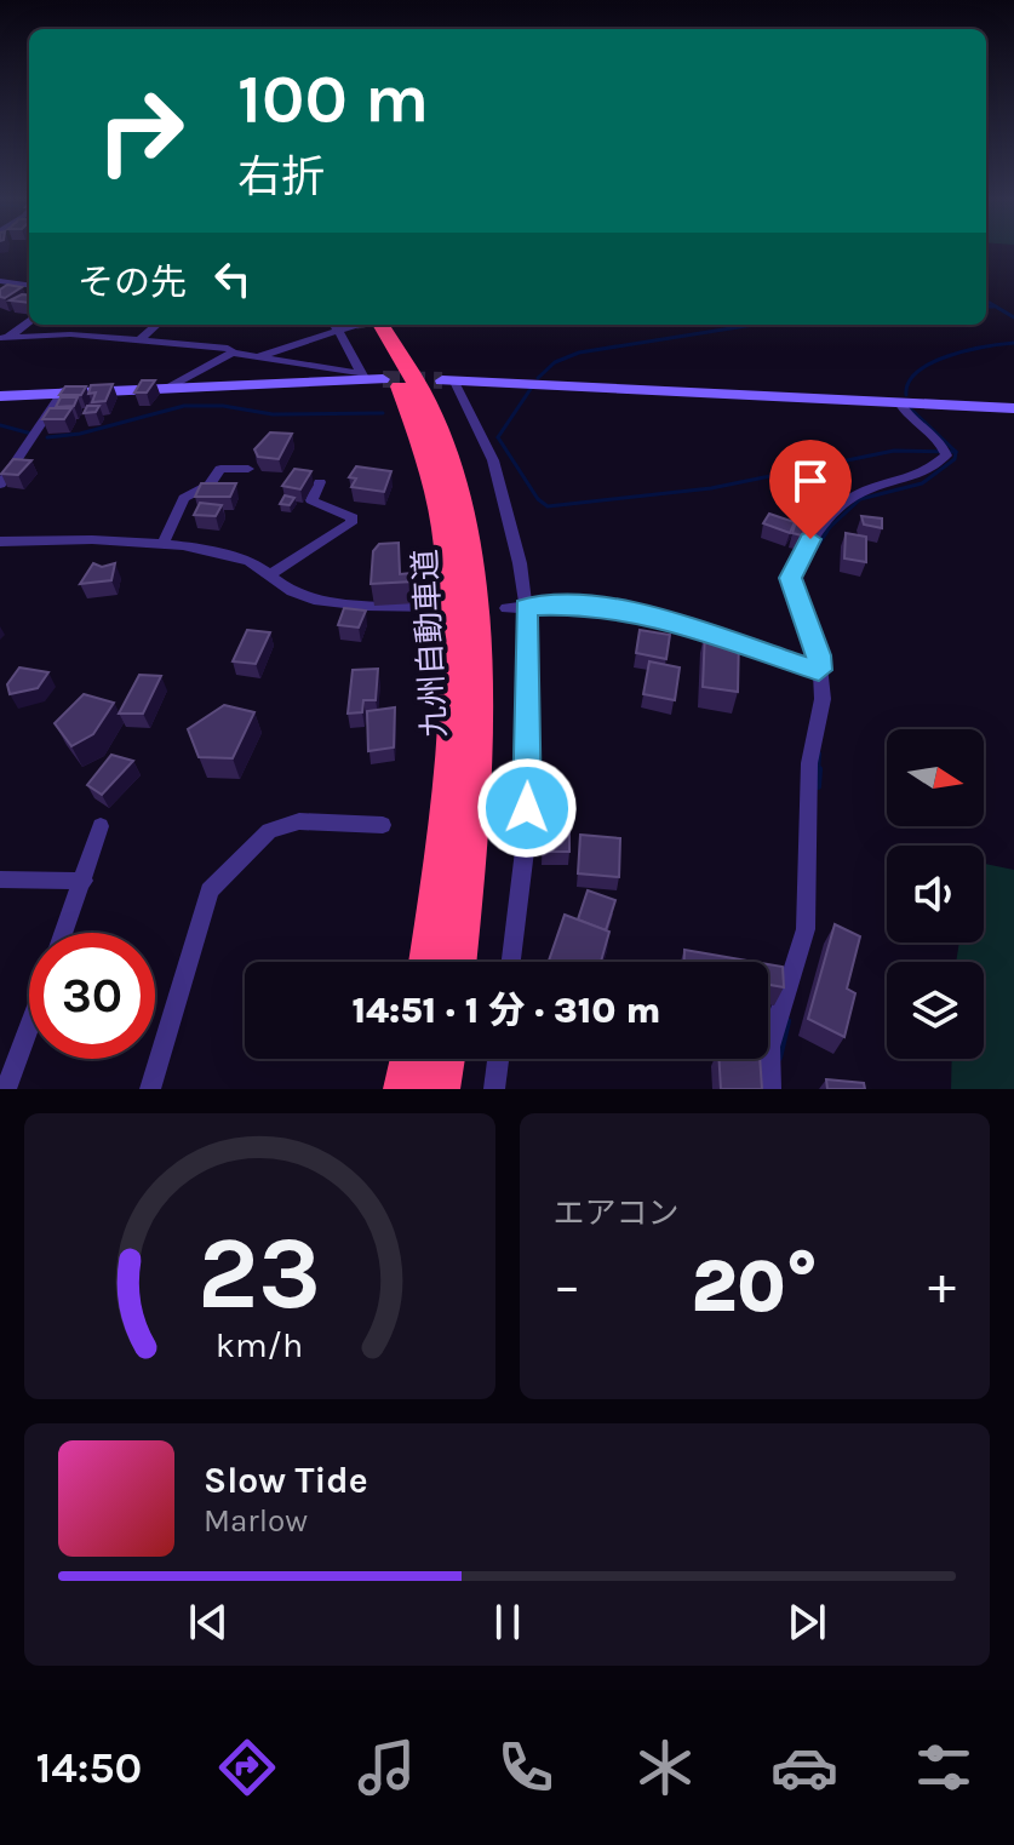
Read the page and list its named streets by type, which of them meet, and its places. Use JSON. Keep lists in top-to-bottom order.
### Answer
{
  "streets": {
    "highway": ["九州自動車道"]
  },
  "north": "right",
  "page": {
    "turn": ["100 m", "右折"],
    "then": "その先",
    "limit": "30",
    "trip": "14:51 · 1 分 · 310 m",
    "tile": "エアコン",
    "heat": ["−", "20°", "+"],
    "song": ["Slow Tide", "Marlow"],
    "tabs": "14:50",
    "gauge": ["23", "km/h"]
  }
}
